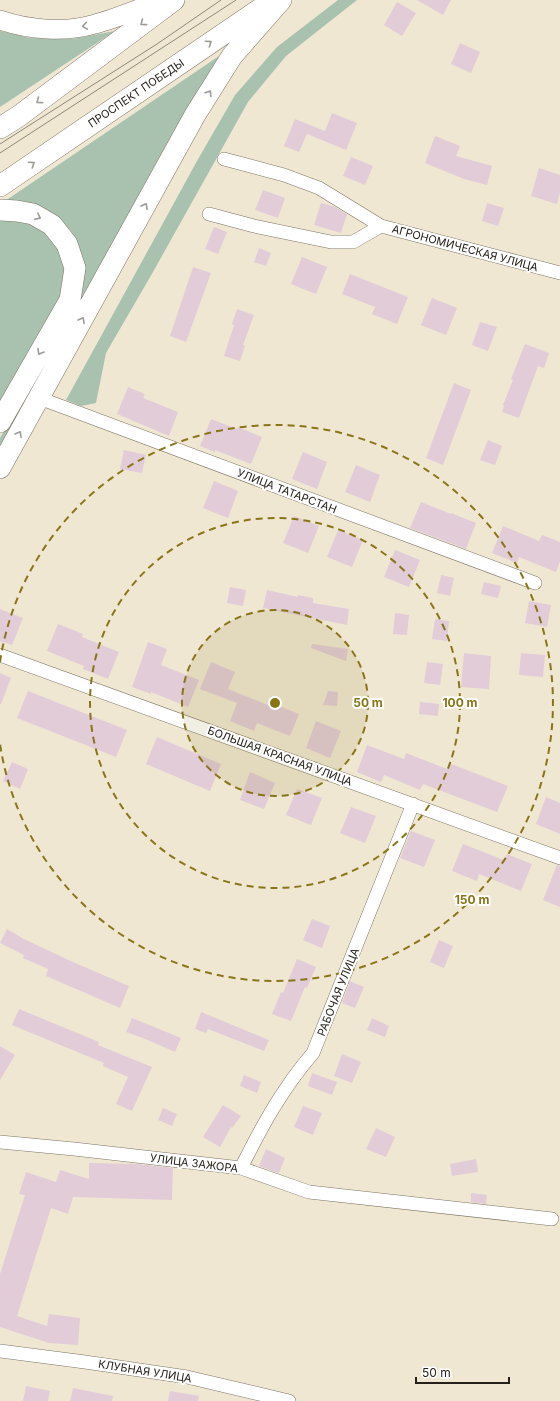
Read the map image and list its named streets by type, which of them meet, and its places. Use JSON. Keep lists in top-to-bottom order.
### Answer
{
  "streets": {
    "main road": ["ПРОСПЕКТ ПОБЕДЫ"],
    "street": [
      "АГРОНОМИЧЕСКАЯ УЛИЦА",
      "УЛИЦА ТАТАРСТАН",
      "БОЛЬШАЯ КРАСНАЯ УЛИЦА",
      "РАБОЧАЯ УЛИЦА",
      "УЛИЦА ЗАЖОРА",
      "КЛУБНАЯ УЛИЦА"
    ]
  },
  "crossings": [
    ["БОЛЬШАЯ КРАСНАЯ УЛИЦА", "РАБОЧАЯ УЛИЦА"],
    ["РАБОЧАЯ УЛИЦА", "УЛИЦА ЗАЖОРА"]
  ],
  "scale_bar": "50 m",
  "rings": ["50 m", "100 m", "150 m"]
}
